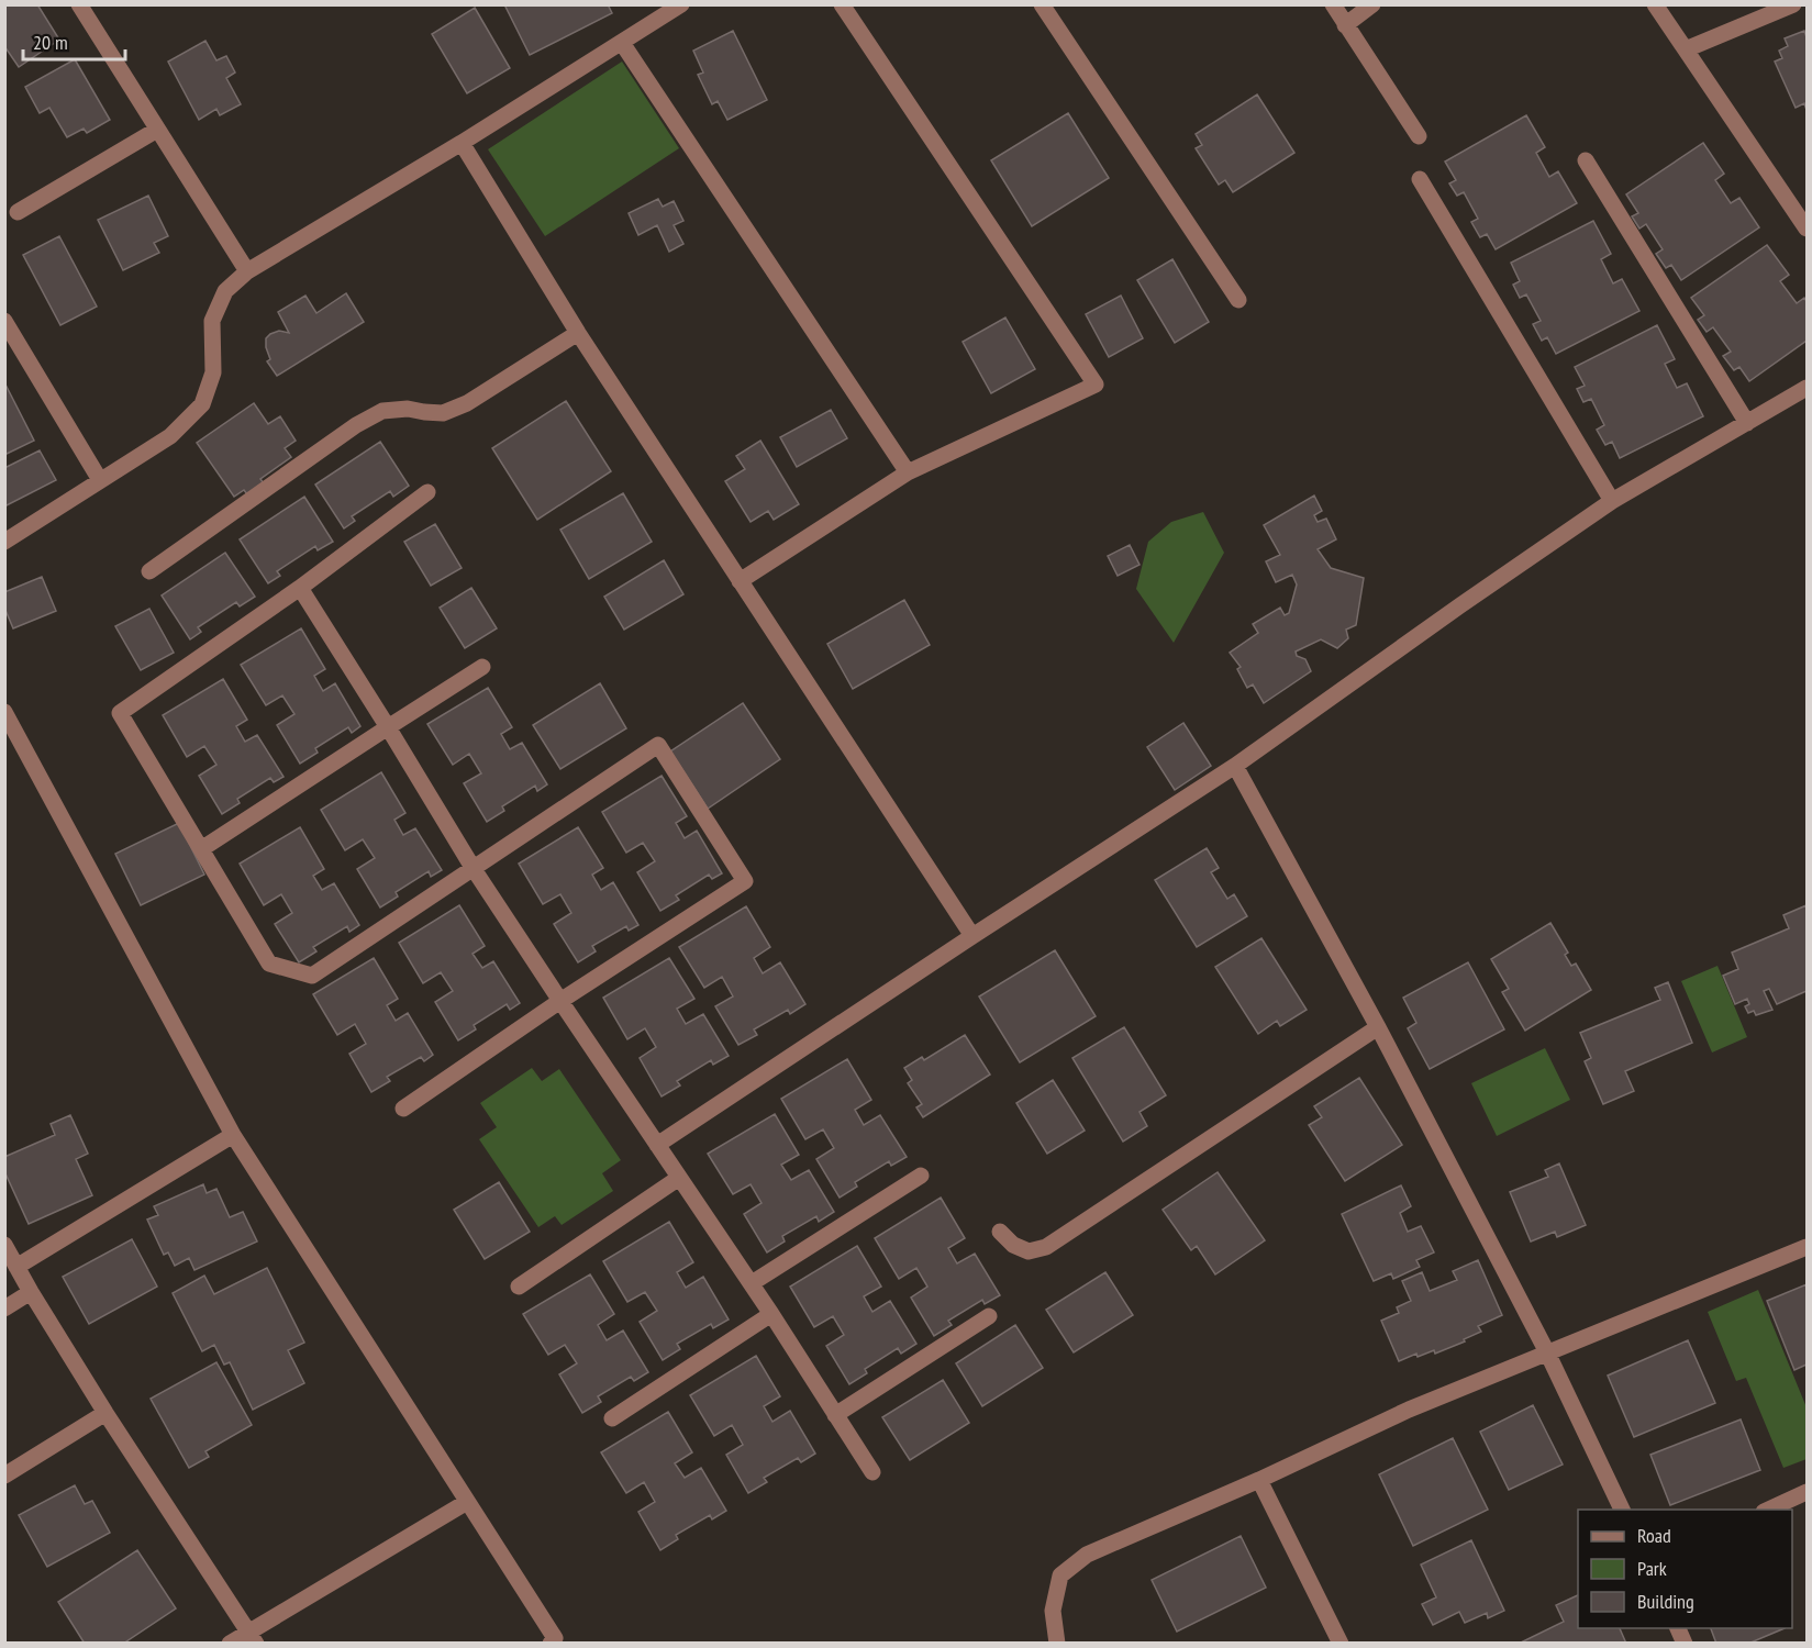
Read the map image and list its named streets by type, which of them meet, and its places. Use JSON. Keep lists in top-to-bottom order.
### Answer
{
  "legend": ["Road", "Park", "Building"],
  "scale_bar": "20 m"
}
